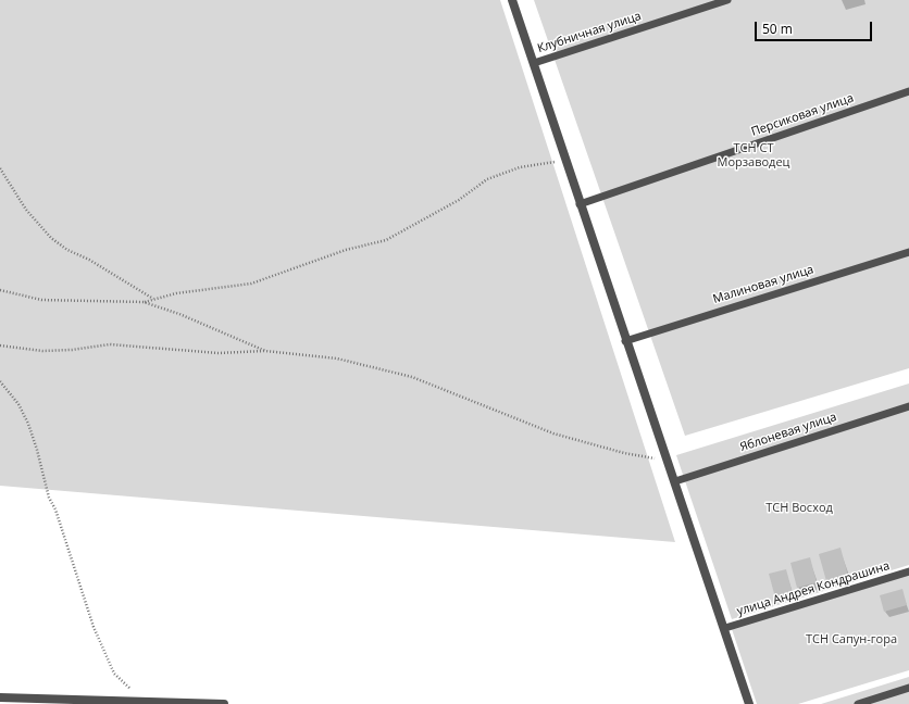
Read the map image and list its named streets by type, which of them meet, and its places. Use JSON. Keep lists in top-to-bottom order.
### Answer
{
  "streets": {
    "lane": [
      "Клубничная улица",
      "Персиковая улица",
      "Малиновая улица",
      "Яблоневая улица",
      "улица Андрея Кондрашина"
    ]
  },
  "parks": ["ТСН СТ Морзаводец", "ТСН Восход", "ТСН Сапун-гора"],
  "scale_bar": "50 m"
}
